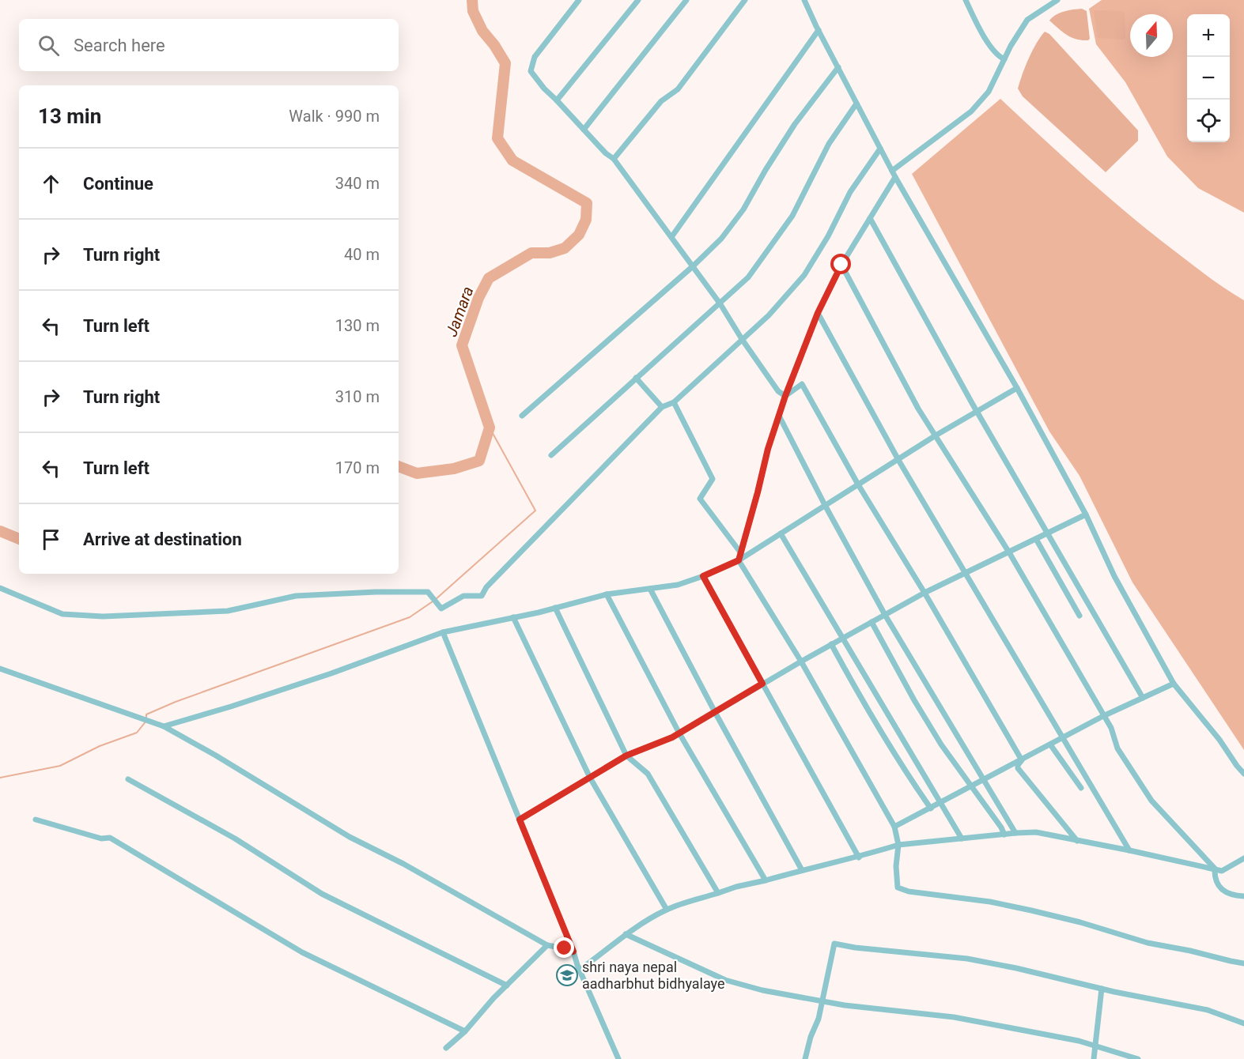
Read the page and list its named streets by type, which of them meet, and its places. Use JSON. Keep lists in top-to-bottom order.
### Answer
{
  "water": ["Jamara"],
  "places": {
    "school or university": ["shri naya nepal aadharbhut bidhyalaye"]
  },
  "north": "top",
  "page": {
    "map_buttons": ["+", "−"],
    "search": "Search here",
    "heading": ["13 min", "Walk · 990 m"],
    "list": [
      ["Continue", "340 m"],
      ["Turn right", "40 m"],
      ["Turn left", "130 m"],
      ["Turn right", "310 m"],
      ["Turn left", "170 m"],
      "Arrive at destination"
    ]
  }
}
